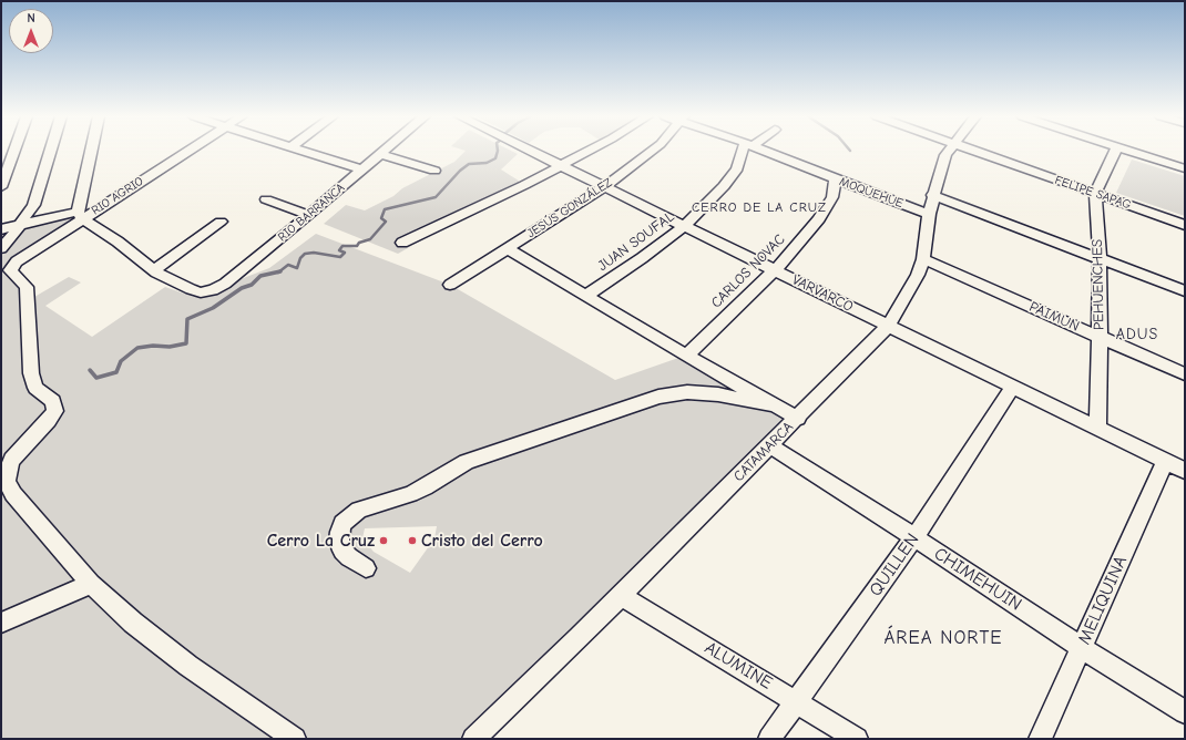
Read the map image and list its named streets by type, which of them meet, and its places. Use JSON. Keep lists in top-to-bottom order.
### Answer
{
  "streets": {
    "street": [
      "MOQUEHUE",
      "FELIPE SAPAG",
      "RIO AGRIO",
      "JESÚS GONZÁLEZ",
      "RIO BARRANCA",
      "JUAN SOUFAL",
      "CARLOS NOVAC",
      "PEHUENCHES",
      "VARVARCO",
      "PAIMUN",
      "CATAMARCA",
      "QUILLEN",
      "CHIMEHUIN",
      "MELIQUINA",
      "ALUMINE"
    ]
  },
  "crossings": [
    ["MOQUEHUE", "CARLOS NOVAC"],
    ["MOQUEHUE", "CATAMARCA"],
    ["FELIPE SAPAG", "PEHUENCHES"],
    ["JESÚS GONZÁLEZ", "VARVARCO"],
    ["JUAN SOUFAL", "VARVARCO"],
    ["CARLOS NOVAC", "VARVARCO"],
    ["PEHUENCHES", "VARVARCO"],
    ["PEHUENCHES", "PAIMUN"],
    ["VARVARCO", "CATAMARCA"],
    ["VARVARCO", "QUILLEN"],
    ["VARVARCO", "MELIQUINA"],
    ["PAIMUN", "CATAMARCA"],
    ["CATAMARCA", "CHIMEHUIN"],
    ["CATAMARCA", "ALUMINE"],
    ["QUILLEN", "CHIMEHUIN"],
    ["QUILLEN", "ALUMINE"],
    ["CHIMEHUIN", "MELIQUINA"]
  ],
  "districts": ["CERRO DE LA CRUZ", "ADUS", "ÁREA NORTE"],
  "places": ["Cerro La Cruz", "Cristo del Cerro"],
  "north": "top"
}
